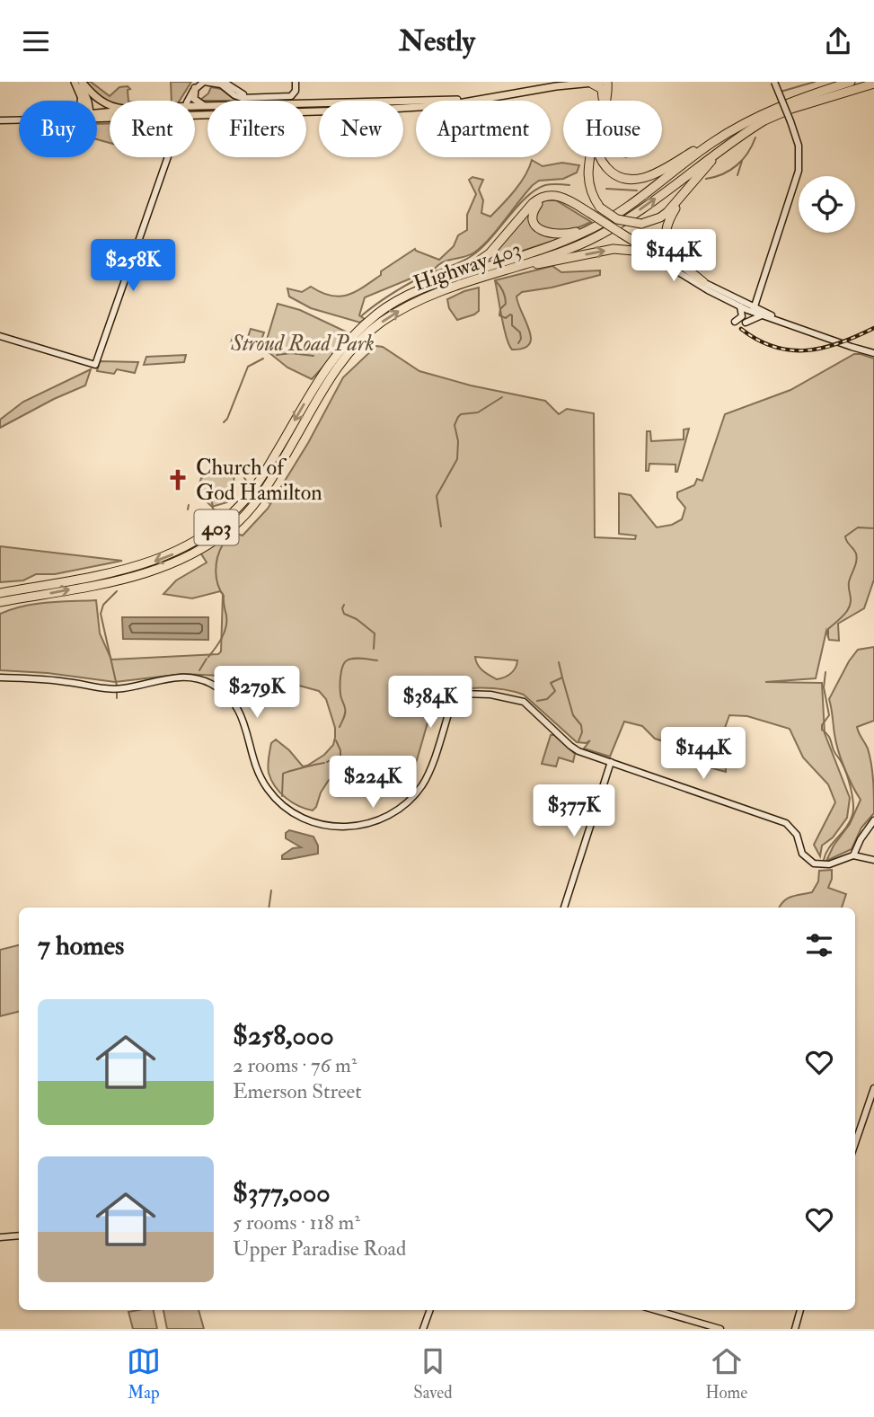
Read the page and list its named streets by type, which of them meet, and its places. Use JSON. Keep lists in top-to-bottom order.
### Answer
{
  "streets": {
    "highway": ["Highway 403", "403"]
  },
  "parks": ["Stroud Road Park"],
  "places": {
    "church": ["Church of God Hamilton"]
  },
  "page": {
    "header": "Nestly",
    "chip": [
      "Buy",
      "Rent",
      "Filters",
      "New",
      "Apartment",
      "House"
    ],
    "price": [
      "$144K",
      "$258K",
      "$279K",
      "$384K",
      "$144K",
      "$224K",
      "$377K"
    ],
    "heading": "7 homes",
    "list": [
      {
        "name": "$258,000",
        "note": "2 rooms · 76 m² · Emerson Street"
      },
      {
        "name": "$377,000",
        "note": "5 rooms · 118 m² · Upper Paradise Road"
      }
    ],
    "tabs": ["Map", "Saved", "Home"]
  }
}
